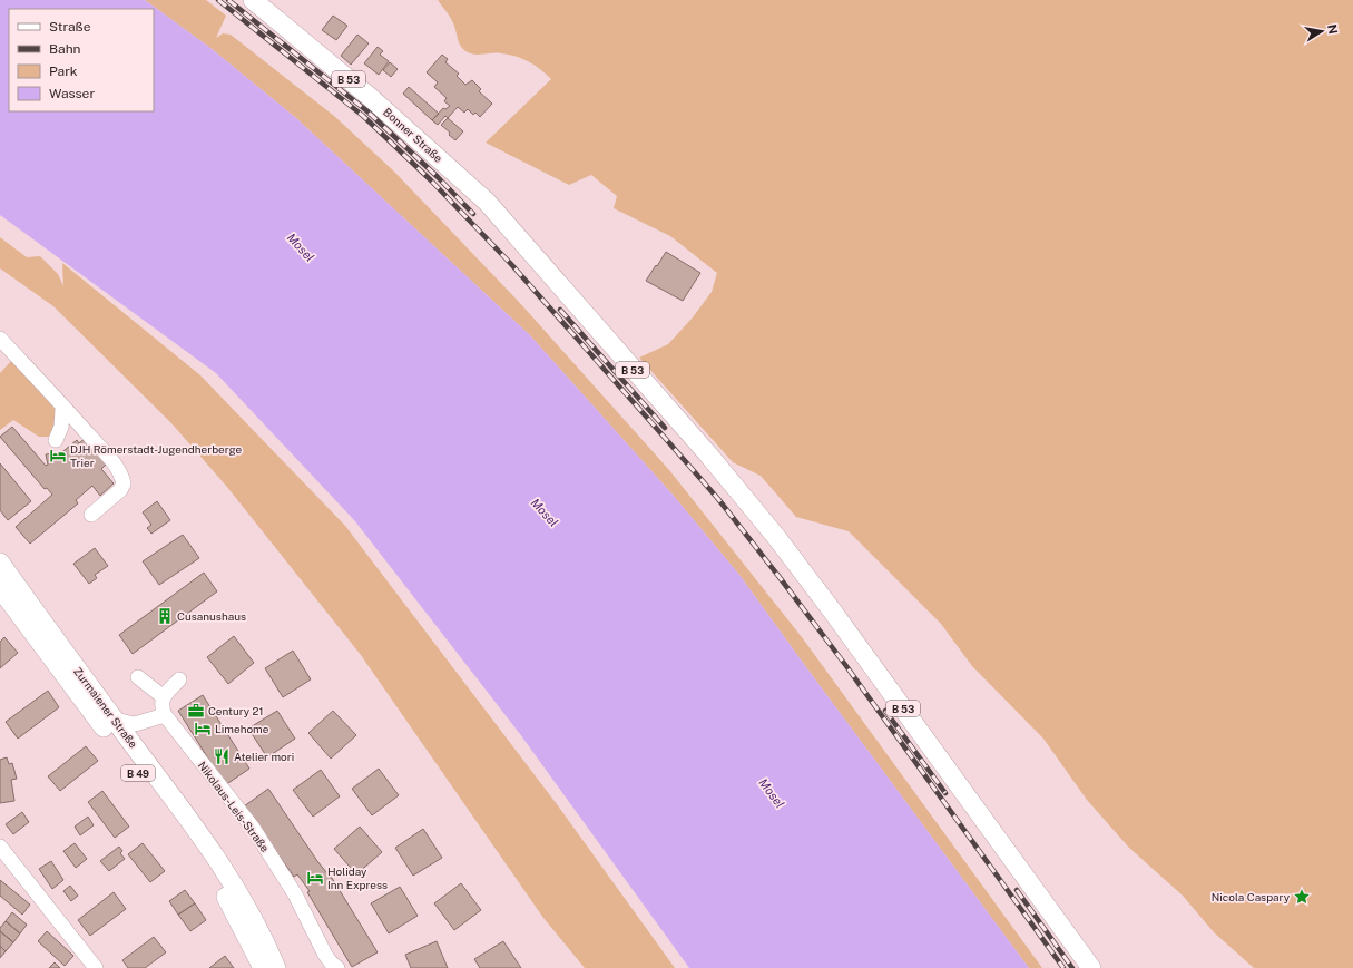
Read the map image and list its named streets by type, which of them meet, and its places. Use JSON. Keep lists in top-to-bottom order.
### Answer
{
  "streets": {
    "main road": [
      "B 53",
      "Bonner Straße",
      "Zurmaiener Straße",
      "B 49"
    ],
    "street": ["Nikolaus-Leis-Straße"]
  },
  "water": ["Mosel"],
  "places": {
    "hotel": ["DJH Römerstadt-Jugendherberge Trier", "Limehome", "Holiday Inn Express"],
    "building": ["Cusanushaus"],
    "office": ["Century 21"],
    "restaurant": ["Atelier mori"],
    "place": ["Nicola Caspary"]
  },
  "legend": [
    "Straße",
    "Bahn",
    "Park",
    "Wasser"
  ],
  "north": "right"
}
